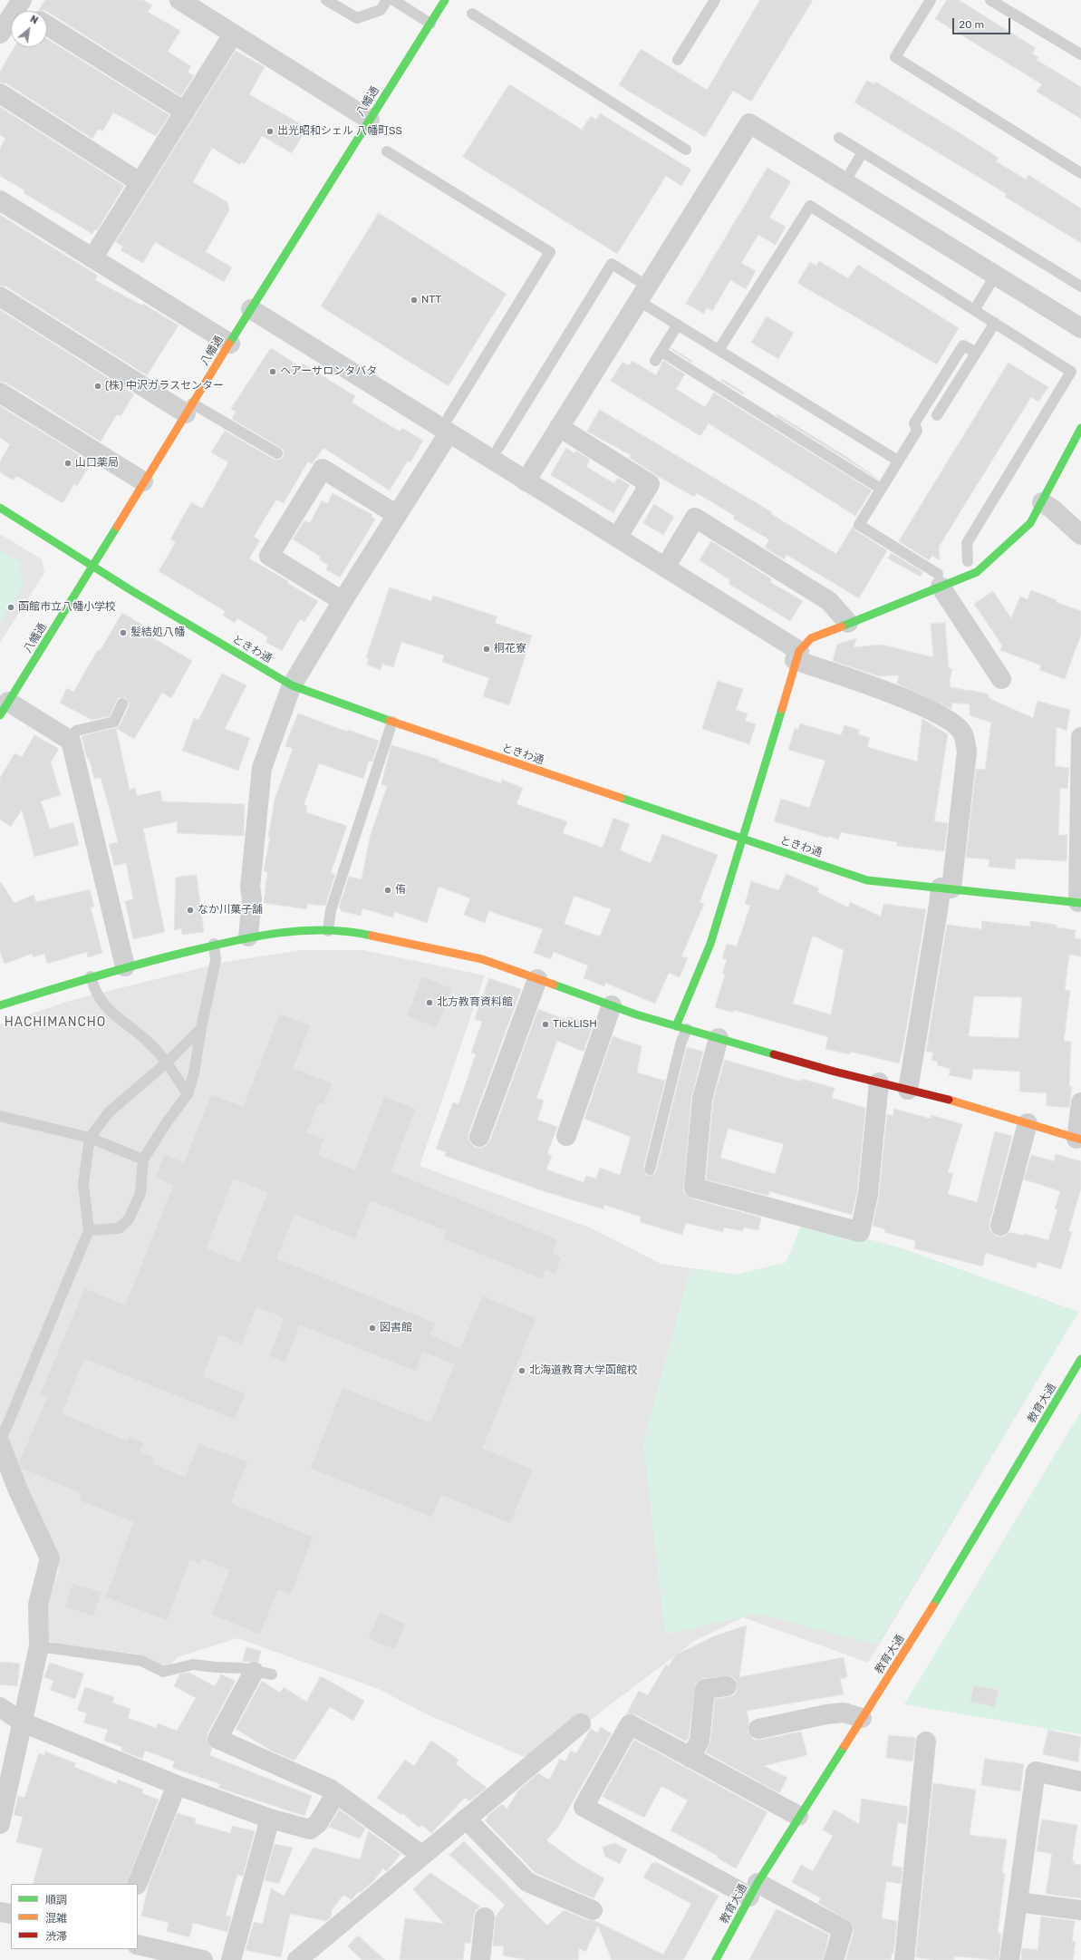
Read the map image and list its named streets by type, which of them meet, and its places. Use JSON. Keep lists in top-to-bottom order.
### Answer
{
  "streets": {
    "street": ["八幡通", "ときわ通", "教育大通"]
  },
  "crossings": [
    ["八幡通", "ときわ通"]
  ],
  "districts": ["HACHIMANCHO"],
  "places": [
    "出光昭和シェル 八幡町SS",
    "NTT",
    "ヘアーサロンタバタ",
    "(株) 中沢ガラスセンター",
    "山口薬局",
    "函館市立八幡小学校",
    "髪結処八幡",
    "桐花寮",
    "侑",
    "なか川菓子舗",
    "北方教育資料館",
    "TickLISH",
    "図書館",
    "北海道教育大学函館校"
  ],
  "legend": ["順調", "混雑", "渋滞"],
  "scale_bar": "20 m",
  "north": "top right"
}
